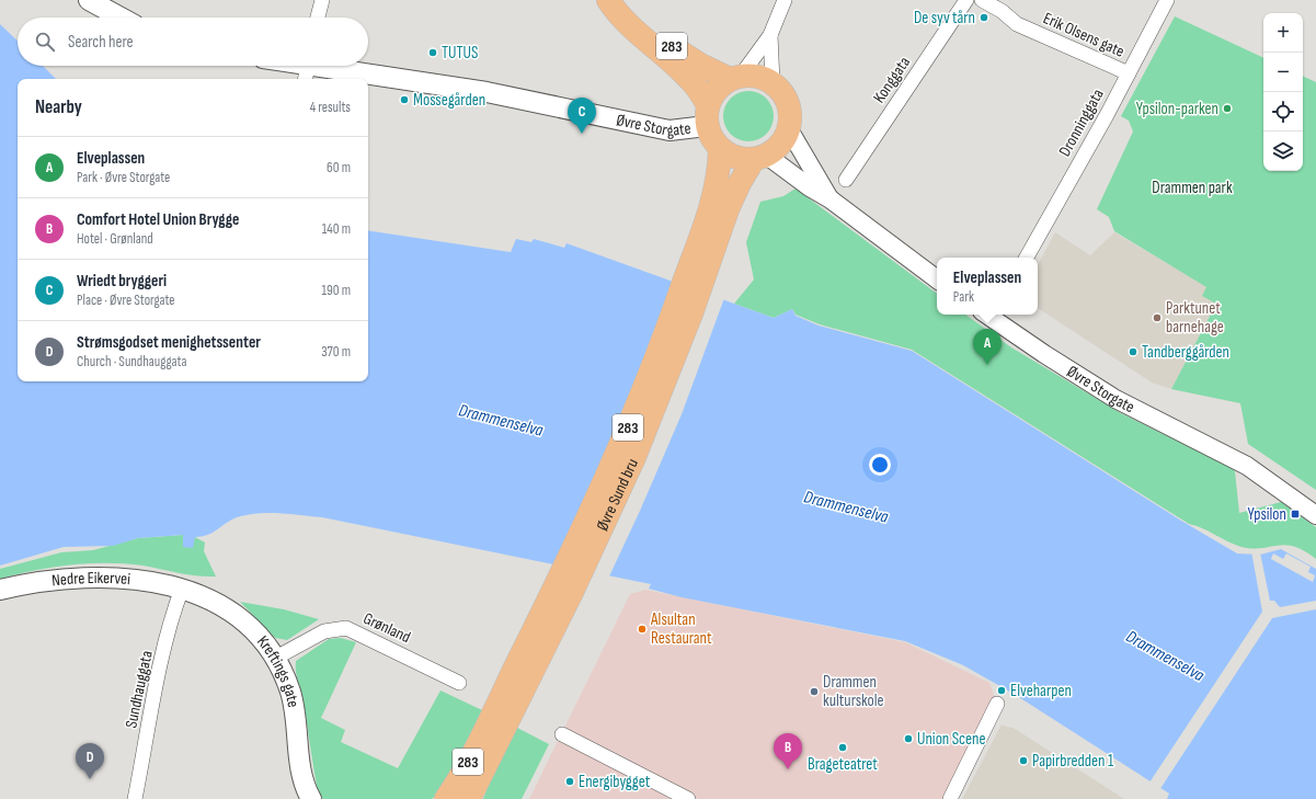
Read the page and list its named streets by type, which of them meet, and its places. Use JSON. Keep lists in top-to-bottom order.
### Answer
{
  "streets": {
    "main road": [
      "283",
      "Øvre Storgate",
      "Øvre Sund bru",
      "Nedre Eikervei",
      "Kreftings gate"
    ],
    "street": [
      "Erik Olsens gate",
      "Konggata",
      "Dronninggata",
      "Grønland",
      "Sundhauggata"
    ]
  },
  "crossings": [
    ["Erik Olsens gate", "Dronninggata"],
    ["283", "Øvre Storgate"],
    ["283", "Øvre Sund bru"],
    ["Nedre Eikervei", "Kreftings gate"],
    ["Nedre Eikervei", "Sundhauggata"],
    ["Grønland", "Kreftings gate"],
    ["Kreftings gate", "Sundhauggata"]
  ],
  "water": ["Drammenselva"],
  "parks": ["Drammen park"],
  "places": {
    "other": [
      "De syv tårn",
      "TUTUS",
      "Mossegården",
      "Ypsilon-parken",
      "Parktunet barnehage",
      "Tandberggården",
      "Alsultan Restaurant",
      "Elveharpen",
      "Drammen kulturskole",
      "Union Scene",
      "Brageteatret",
      "Papirbredden 1",
      "Energibygget"
    ],
    "transit": ["Ypsilon"]
  },
  "page": {
    "map_buttons": ["+", "−"],
    "search": "Search here",
    "heading": ["Nearby", "4 results"],
    "pins": [
      "C",
      "A",
      "B",
      "D"
    ],
    "list": [
      {
        "mark": "A",
        "name": "Elveplassen",
        "note": "Park · Øvre Storgate",
        "value": "60 m"
      },
      {
        "mark": "B",
        "name": "Comfort Hotel Union Brygge",
        "note": "Hotel · Grønland",
        "value": "140 m"
      },
      {
        "mark": "C",
        "name": "Wriedt bryggeri",
        "note": "Place · Øvre Storgate",
        "value": "190 m"
      },
      {
        "mark": "D",
        "name": "Strømsgodset menighetssenter",
        "note": "Church · Sundhauggata",
        "value": "370 m"
      }
    ],
    "popup": ["Elveplassen", "Park"]
  }
}
